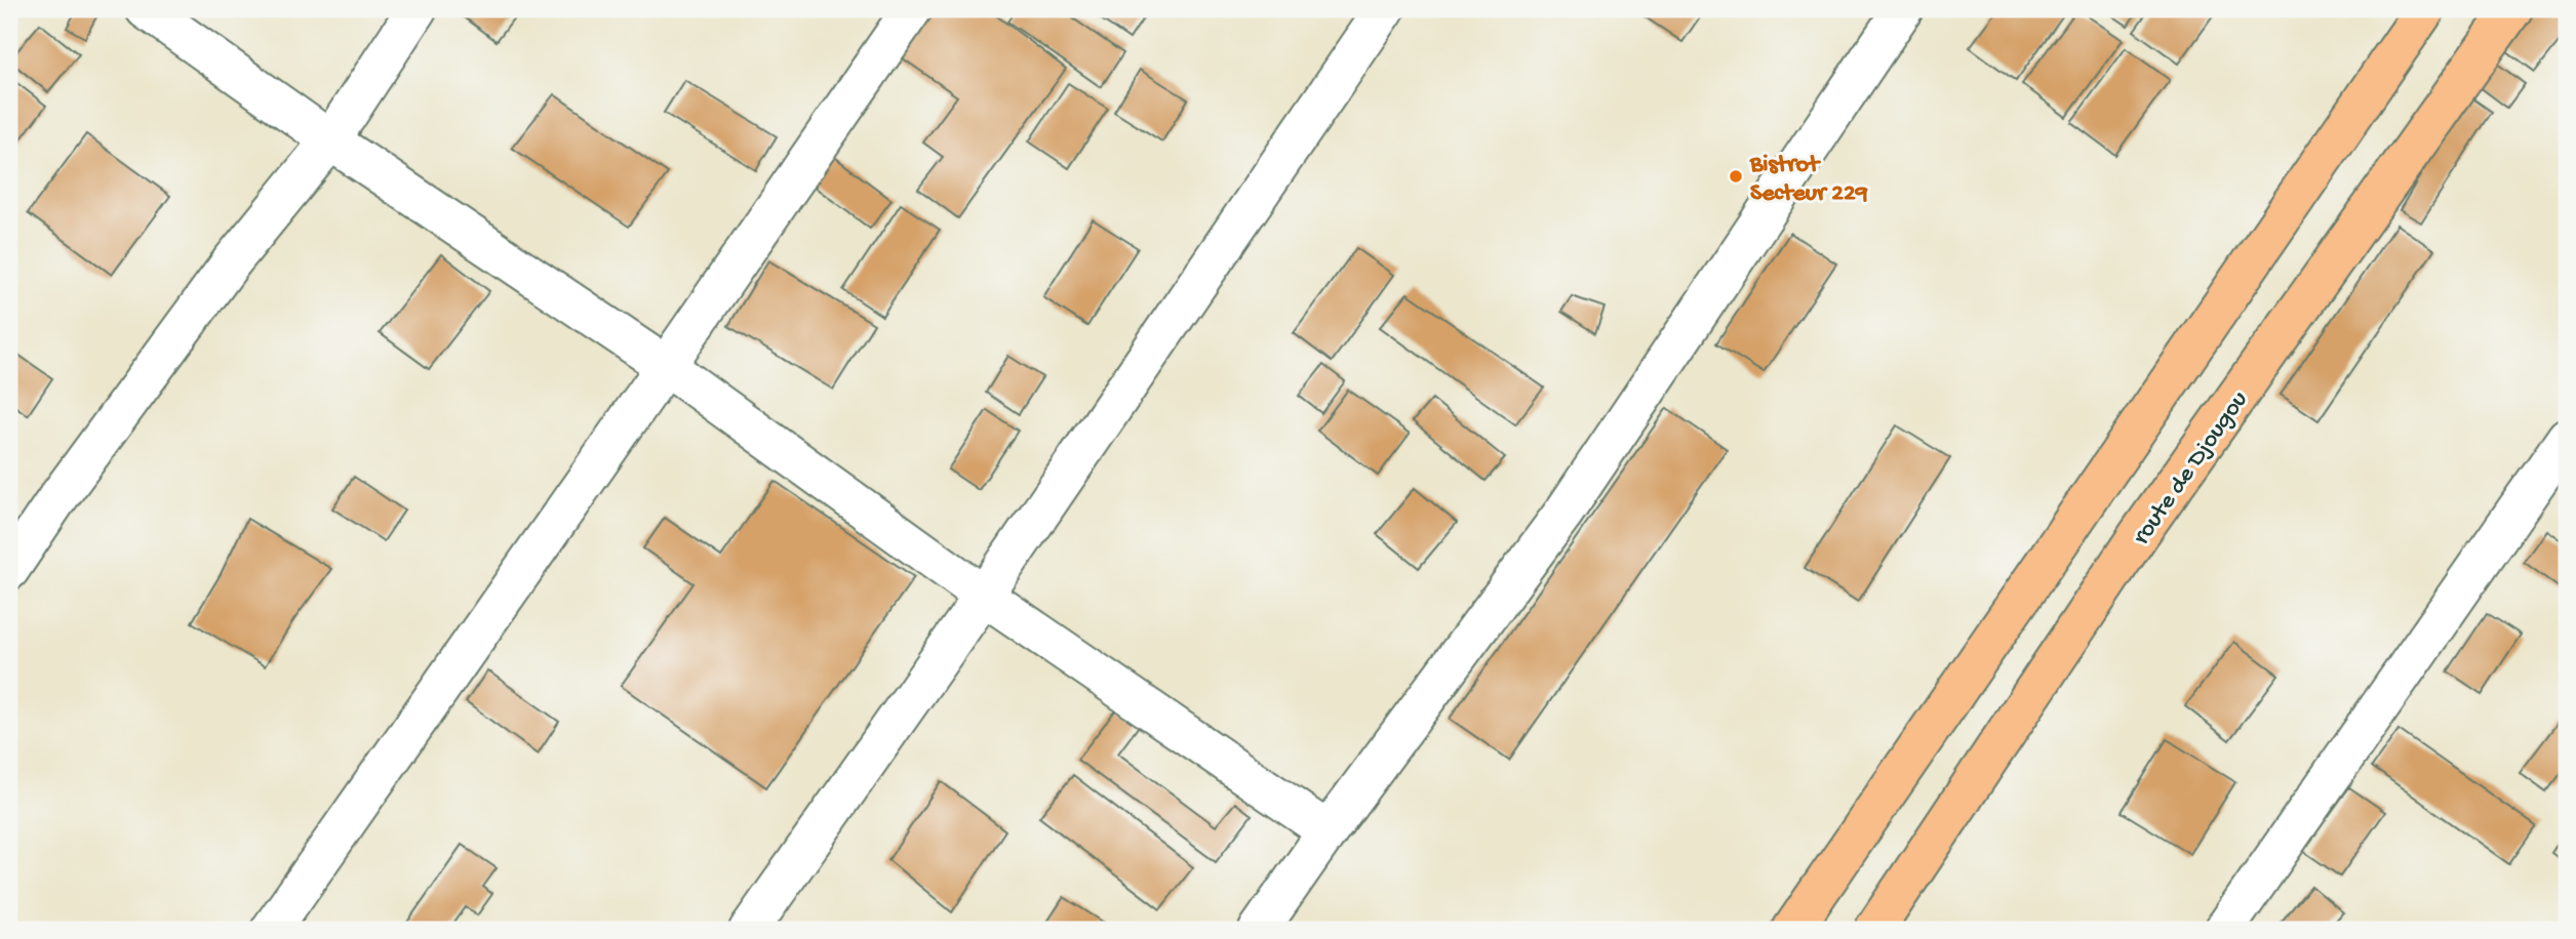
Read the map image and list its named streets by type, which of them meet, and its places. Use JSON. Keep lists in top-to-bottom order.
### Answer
{
  "streets": {
    "highway": ["route de Djougou"]
  },
  "places": ["Bistrot Secteur 229"]
}
